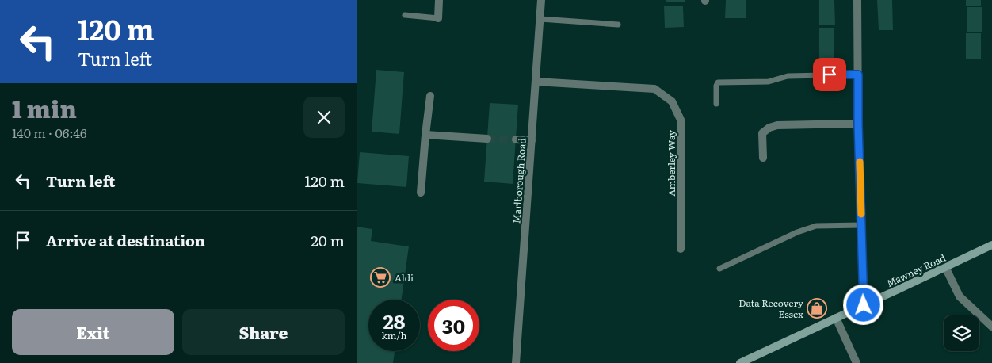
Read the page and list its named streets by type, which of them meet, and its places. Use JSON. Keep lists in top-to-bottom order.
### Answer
{
  "streets": {
    "street": ["Amberley Way", "Marlborough Road", "Mawney Road"]
  },
  "crossings": [
    ["Amberley Way", "Marlborough Road"]
  ],
  "places": {
    "supermarket": ["Aldi"],
    "shop": ["Data Recovery Essex"]
  },
  "page": {
    "turn": ["120 m", "Turn left"],
    "heading": ["1 min", "140 m · 06:46"],
    "list": [
      {
        "name": "Turn left",
        "value": "120 m"
      },
      {
        "name": "Arrive at destination",
        "value": "20 m"
      }
    ],
    "speed": "28 km/h",
    "limit": "30",
    "buttons": ["Exit", "Share"]
  }
}
